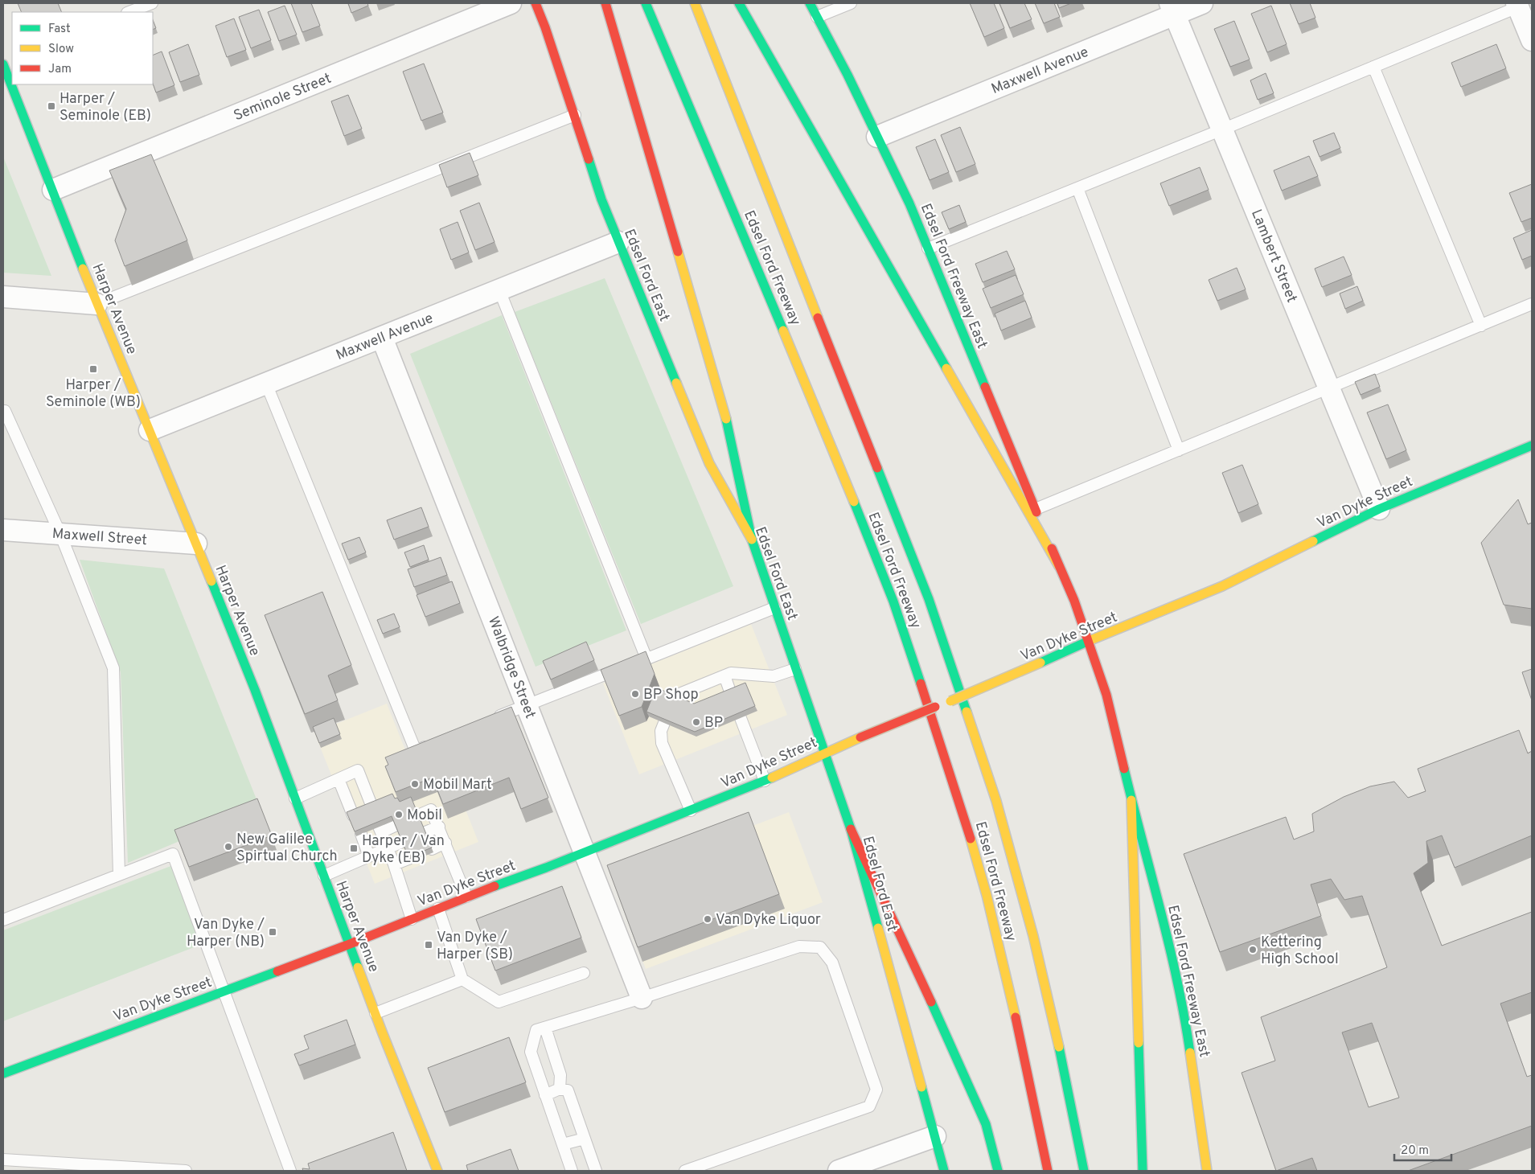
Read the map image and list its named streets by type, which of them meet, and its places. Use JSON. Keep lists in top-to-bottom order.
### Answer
{
  "streets": {
    "main road": [
      "Edsel Ford Freeway",
      "Edsel Ford East",
      "Edsel Ford Freeway East",
      "Harper Avenue",
      "Van Dyke Street"
    ],
    "street": [
      "Maxwell Avenue",
      "Seminole Street",
      "Lambert Street",
      "Maxwell Street",
      "Walbridge Street"
    ]
  },
  "crossings": [
    ["Maxwell Avenue", "Lambert Street"],
    ["Maxwell Avenue", "Edsel Ford East"],
    ["Maxwell Avenue", "Edsel Ford Freeway East"],
    ["Maxwell Avenue", "Harper Avenue"],
    ["Maxwell Avenue", "Walbridge Street"],
    ["Seminole Street", "Harper Avenue"],
    ["Lambert Street", "Van Dyke Street"],
    ["Edsel Ford East", "Van Dyke Street"],
    ["Harper Avenue", "Van Dyke Street"],
    ["Harper Avenue", "Maxwell Street"],
    ["Van Dyke Street", "Walbridge Street"]
  ],
  "places": {
    "transit": [
      "Harper / Seminole (EB)",
      "Harper / Seminole (WB)",
      "Harper / Van Dyke (EB)",
      "Van Dyke / Harper (NB)",
      "Van Dyke / Harper (SB)"
    ],
    "other": [
      "BP Shop",
      "BP",
      "Mobil Mart",
      "Mobil",
      "New Galilee Spirtual Church",
      "Van Dyke Liquor",
      "Kettering High School"
    ]
  },
  "legend": ["Fast", "Slow", "Jam"],
  "scale_bar": "20 m"
}
